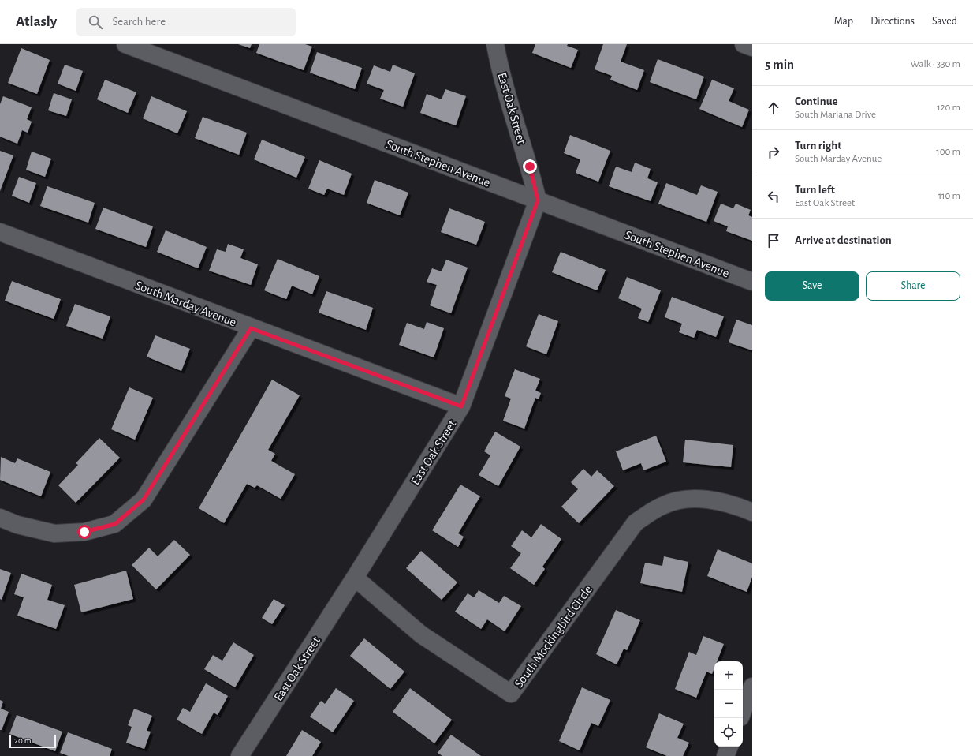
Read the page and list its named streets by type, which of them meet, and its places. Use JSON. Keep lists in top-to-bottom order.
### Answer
{
  "streets": {
    "street": [
      "East Oak Street",
      "South Stephen Avenue",
      "South Marday Avenue",
      "South Mockingbird Circle"
    ]
  },
  "crossings": [
    ["East Oak Street", "South Stephen Avenue"],
    ["East Oak Street", "South Marday Avenue"],
    ["East Oak Street", "South Mockingbird Circle"]
  ],
  "scale_bar": "20 m",
  "page": {
    "header": "Atlasly",
    "search": "Search here",
    "nav": ["Map", "Directions", "Saved"],
    "heading": ["5 min", "Walk · 330 m"],
    "list": [
      ["Continue", "South Mariana Drive", "120 m"],
      ["Turn right", "South Marday Avenue", "100 m"],
      ["Turn left", "East Oak Street", "110 m"],
      "Arrive at destination"
    ],
    "buttons": ["Save", "Share"],
    "map_buttons": ["+", "−"],
    "scale": "20 m"
  }
}
